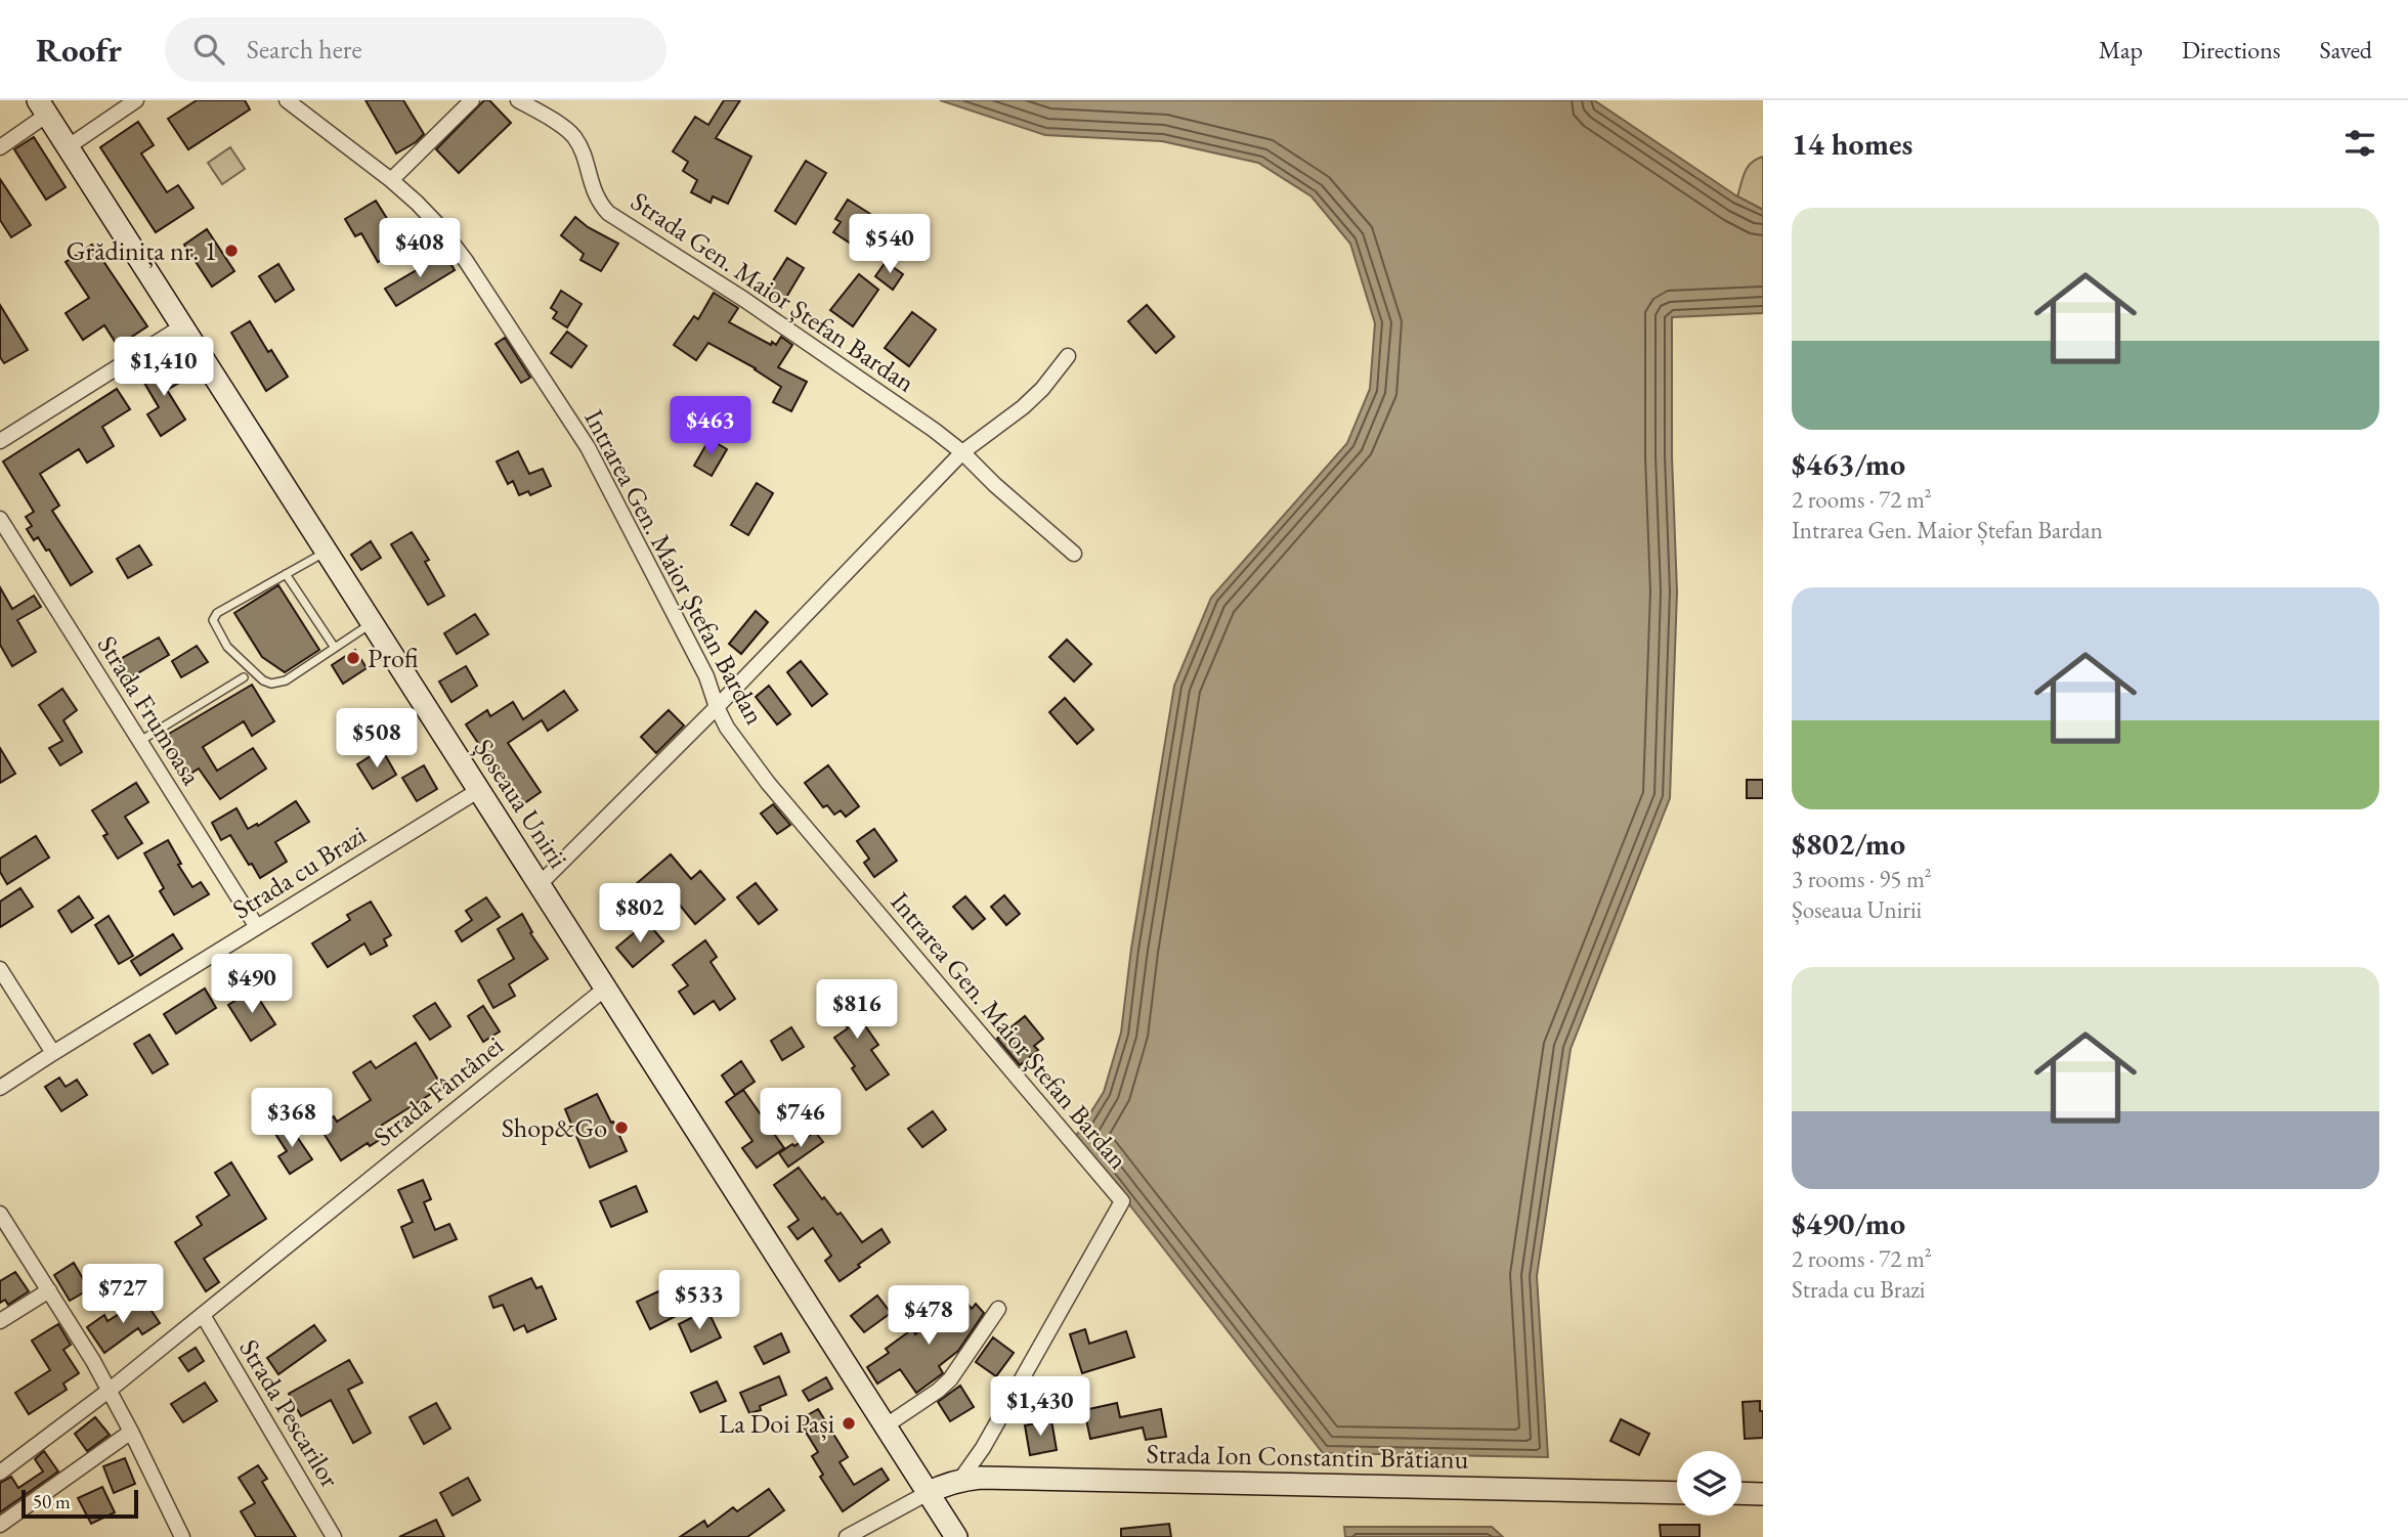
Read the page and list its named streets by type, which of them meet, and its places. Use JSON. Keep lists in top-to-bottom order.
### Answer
{
  "streets": {
    "main road": ["Șoseaua Unirii", "Strada Ion Constantin Brătianu"],
    "street": [
      "Strada Gen. Maior Ștefan Bardan",
      "Intrarea Gen. Maior Ștefan Bardan",
      "Strada Frumoasa",
      "Strada cu Brazi",
      "Strada Fântânei",
      "Strada Pescarilor"
    ]
  },
  "crossings": [
    ["Intrarea Gen. Maior Ștefan Bardan", "Strada Ion Constantin Brătianu"],
    ["Strada Frumoasa", "Strada cu Brazi"],
    ["Șoseaua Unirii", "Strada cu Brazi"],
    ["Șoseaua Unirii", "Strada Fântânei"],
    ["Șoseaua Unirii", "Strada Ion Constantin Brătianu"],
    ["Strada Fântânei", "Strada Pescarilor"]
  ],
  "places": [
    "Grădinița nr. 1",
    "Profi",
    "Shop&Go",
    "La Doi Pași"
  ],
  "scale_bar": "50 m",
  "page": {
    "header": "Roofr",
    "search": "Search here",
    "nav": ["Map", "Directions", "Saved"],
    "heading": "14 homes",
    "list": [
      {
        "name": "$463/mo",
        "note": "2 rooms · 72 m² · Intrarea Gen. Maior Ștefan Bardan"
      },
      {
        "name": "$802/mo",
        "note": "3 rooms · 95 m² · Șoseaua Unirii"
      },
      {
        "name": "$490/mo",
        "note": "2 rooms · 72 m² · Strada cu Brazi"
      }
    ],
    "price": [
      "$540",
      "$408",
      "$1,410",
      "$463",
      "$508",
      "$802",
      "$490",
      "$816",
      "$368",
      "$746",
      "$727",
      "$533",
      "$478",
      "$1,430"
    ],
    "scale": "50 m"
  }
}
